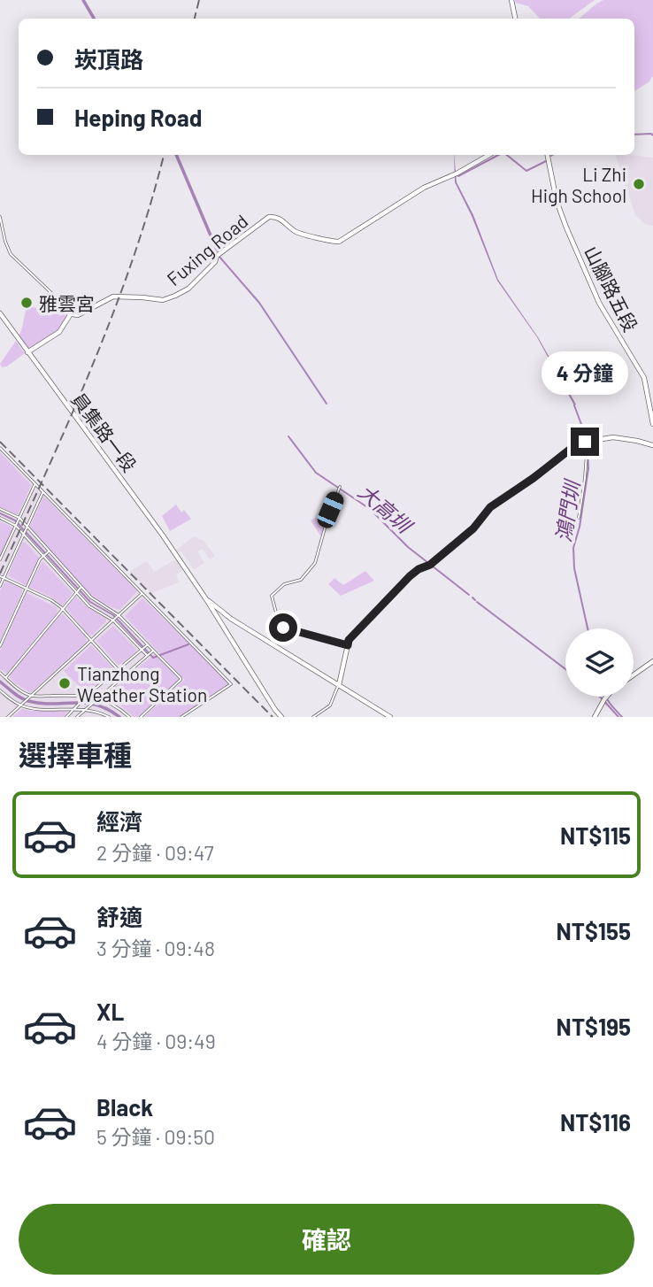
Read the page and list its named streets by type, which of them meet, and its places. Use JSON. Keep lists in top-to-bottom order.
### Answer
{
  "streets": {
    "street": ["Fuxing Road", "山腳路五段", "員集路一段"]
  },
  "crossings": [
    ["Fuxing Road", "員集路一段"]
  ],
  "water": ["大高圳", "鴻門圳"],
  "places": ["Li Zhi High School", "雅雲宮", "Tianzhong Weather Station"],
  "page": {
    "banner": ["崁頂路", "Heping Road"],
    "bubble": "4 分鐘",
    "heading": "選擇車種",
    "list": [
      {
        "name": "經濟",
        "note": "2 分鐘 · 09:47",
        "value": "NT$115"
      },
      {
        "name": "舒適",
        "note": "3 分鐘 · 09:48",
        "value": "NT$155"
      },
      {
        "name": "XL",
        "note": "4 分鐘 · 09:49",
        "value": "NT$195"
      },
      {
        "name": "Black",
        "note": "5 分鐘 · 09:50",
        "value": "NT$116"
      }
    ],
    "buttons": "確認"
  }
}
